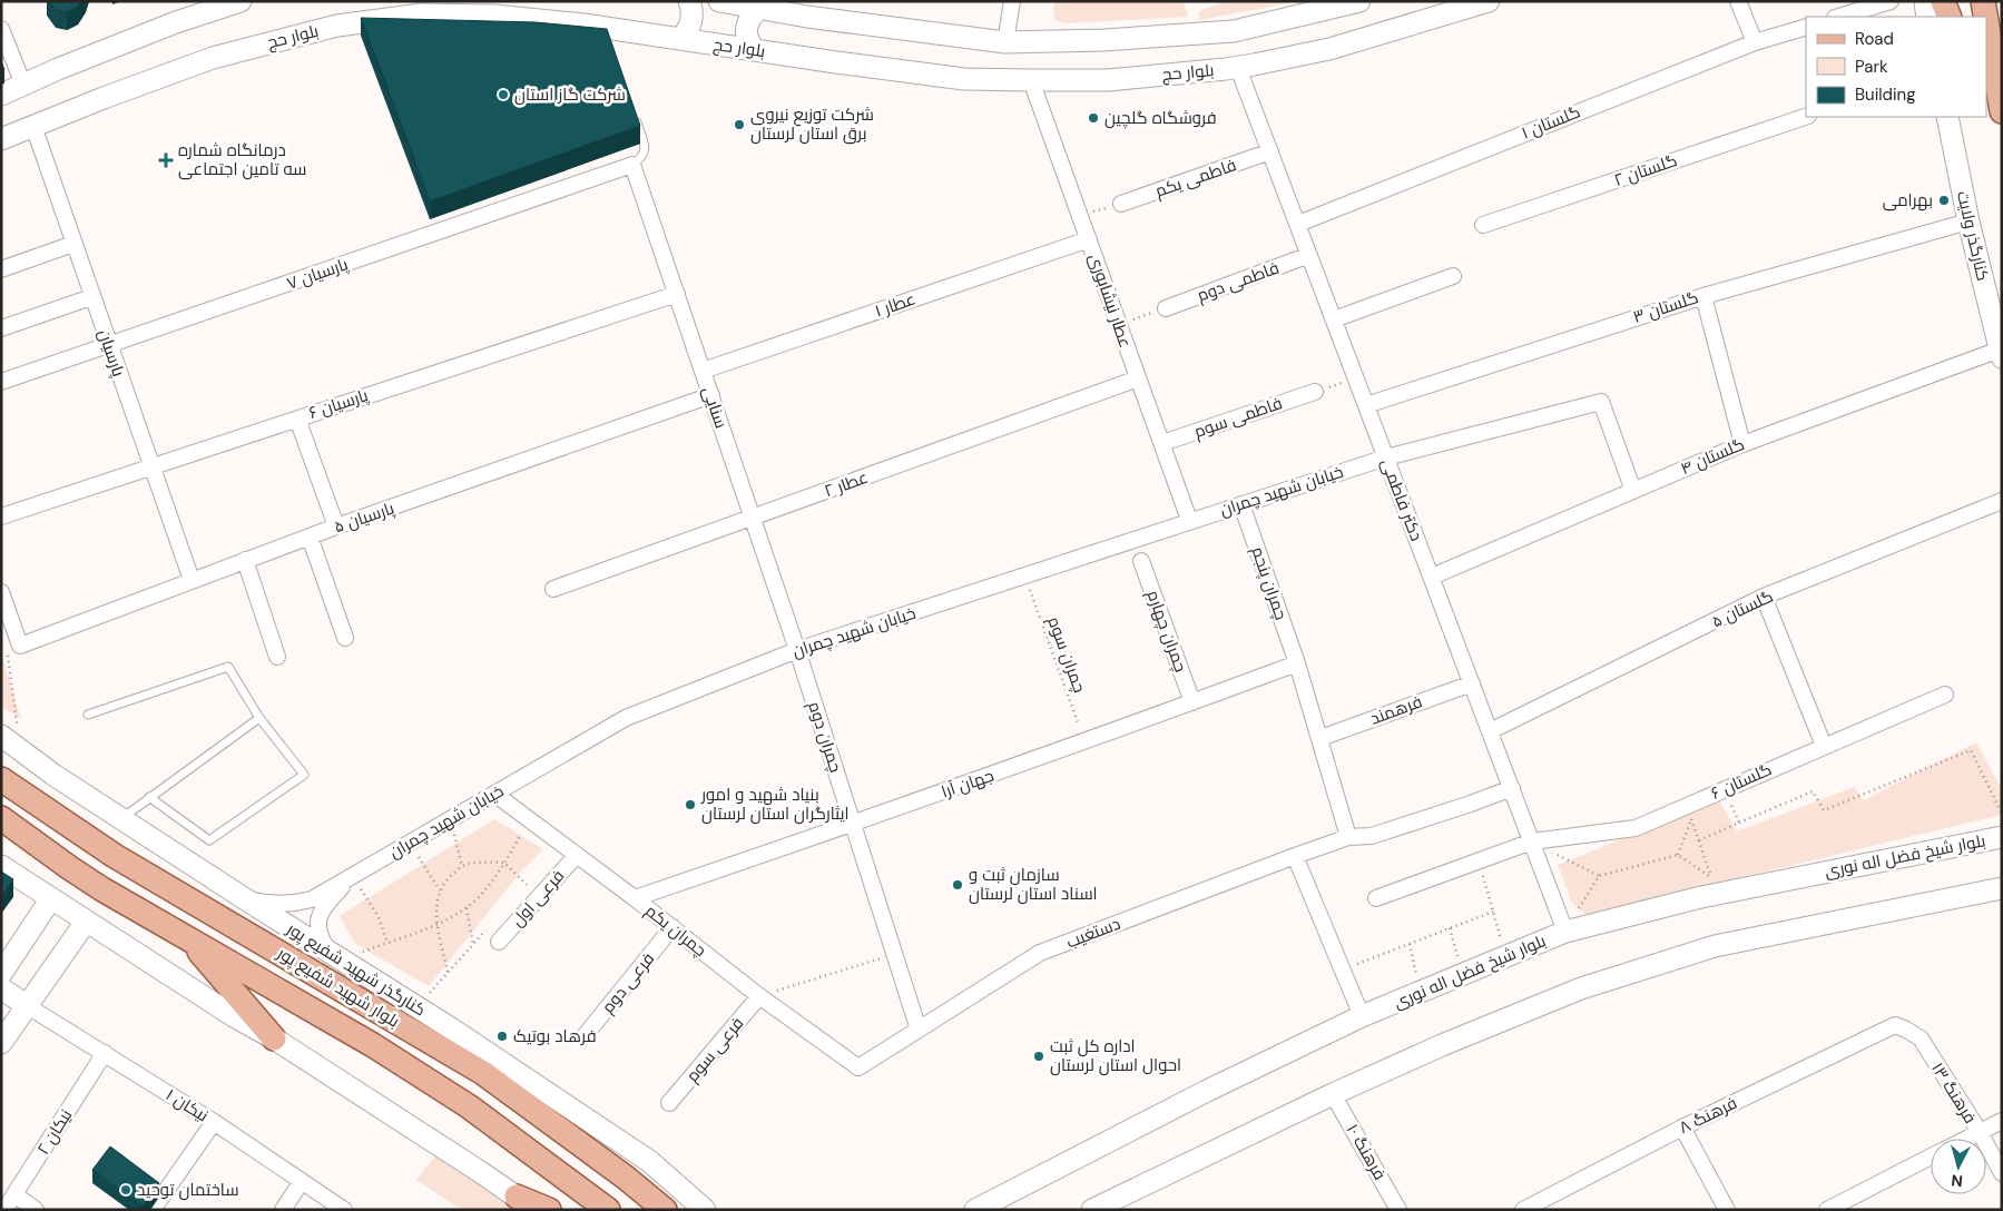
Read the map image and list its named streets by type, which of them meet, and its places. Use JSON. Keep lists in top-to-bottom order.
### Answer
{
  "streets": {
    "main road": [
      "بلوار حج",
      "کنارگذر ولایت",
      "بلوار شیخ فضل اله نوری",
      "کنارگذر شهید شفیع پور",
      "بلوار شهید شفیع پور"
    ],
    "street": [
      "گلستان ۱",
      "گلستان ۲",
      "فاطمی یکم",
      "پارسیان ۷",
      "فاطمی دوم",
      "عطار نیشابوری",
      "عطار ۱",
      "گلستان ۳",
      "پارسیان",
      "پارسیان ۶",
      "سنایی",
      "فاطمی سوم",
      "گلستان ۴",
      "عطار ۲",
      "خیابان شهید چمران",
      "دکتر فاطمی",
      "پارسیان ۵",
      "چمران پنجم",
      "گلستان ۵",
      "چمران چهارم",
      "فرهمند",
      "چمران دوم",
      "گلستان ۶",
      "جهان آرا",
      "فرعی اول",
      "چمران یکم",
      "دستغیب",
      "فرعی دوم",
      "فرعی سوم",
      "فرهنگ ۱۳",
      "نیکان ۱",
      "فرهنگ ۸",
      "نیکان ۲",
      "فرهنگ ۱۰"
    ],
    "path": ["چمران سوم"]
  },
  "crossings": [
    ["بلوار حج", "عطار نیشابوری"],
    ["بلوار حج", "پارسیان"],
    ["بلوار حج", "دکتر فاطمی"],
    ["گلستان ۱", "دکتر فاطمی"],
    ["فاطمی یکم", "دکتر فاطمی"],
    ["کنارگذر ولایت", "گلستان ۳"],
    ["کنارگذر ولایت", "گلستان ۴"],
    ["پارسیان ۷", "پارسیان"],
    ["پارسیان ۷", "سنایی"],
    ["فاطمی دوم", "دکتر فاطمی"],
    ["عطار نیشابوری", "عطار ۱"],
    ["عطار نیشابوری", "فاطمی سوم"],
    ["عطار نیشابوری", "عطار ۲"],
    ["عطار نیشابوری", "خیابان شهید چمران"],
    ["عطار ۱", "سنایی"],
    ["گلستان ۳", "دکتر فاطمی"],
    ["پارسیان", "پارسیان ۶"],
    ["پارسیان", "پارسیان ۵"],
    ["پارسیان ۶", "سنایی"],
    ["سنایی", "عطار ۲"],
    ["سنایی", "خیابان شهید چمران"],
    ["سنایی", "پارسیان ۵"],
    ["سنایی", "چمران دوم"],
    ["گلستان ۴", "خیابان شهید چمران"],
    ["گلستان ۴", "دکتر فاطمی"],
    ["خیابان شهید چمران", "دکتر فاطمی"],
    ["خیابان شهید چمران", "چمران پنجم"],
    ["خیابان شهید چمران", "چمران سوم"],
    ["خیابان شهید چمران", "چمران دوم"],
    ["خیابان شهید چمران", "چمران یکم"],
    ["دکتر فاطمی", "گلستان ۵"],
    ["دکتر فاطمی", "فرهمند"],
    ["دکتر فاطمی", "گلستان ۶"],
    ["دکتر فاطمی", "بلوار شیخ فضل اله نوری"],
    ["دکتر فاطمی", "دستغیب"],
    ["چمران پنجم", "فرهمند"],
    ["چمران پنجم", "جهان آرا"],
    ["چمران پنجم", "دستغیب"],
    ["چمران چهارم", "جهان آرا"],
    ["چمران سوم", "جهان آرا"],
    ["چمران دوم", "جهان آرا"],
    ["چمران دوم", "دستغیب"],
    ["جهان آرا", "چمران یکم"],
    ["فرعی اول", "چمران یکم"],
    ["چمران یکم", "دستغیب"],
    ["چمران یکم", "فرعی دوم"],
    ["چمران یکم", "فرعی سوم"],
    ["فرهنگ ۱۳", "فرهنگ ۸"],
    ["نیکان ۱", "نیکان ۲"]
  ],
  "places": {
    "other": [
      "شرکت گاز استان",
      "فروشگاه گلچین",
      "شرکت توزیع نیروی برق استان لرستان",
      "بهرامی",
      "بنیاد شهید و امور ایثارگران استان لرستان",
      "سازمان ثبت و اسناد استان لرستان",
      "فرهاد بوتیک",
      "اداره کل ثبت احوال استان لرستان",
      "ساختمان توحید"
    ],
    "health": ["درمانگاه شماره سه تامین اجتماعی"]
  },
  "legend": ["Road", "Park", "Building"],
  "north": "bottom"
}
